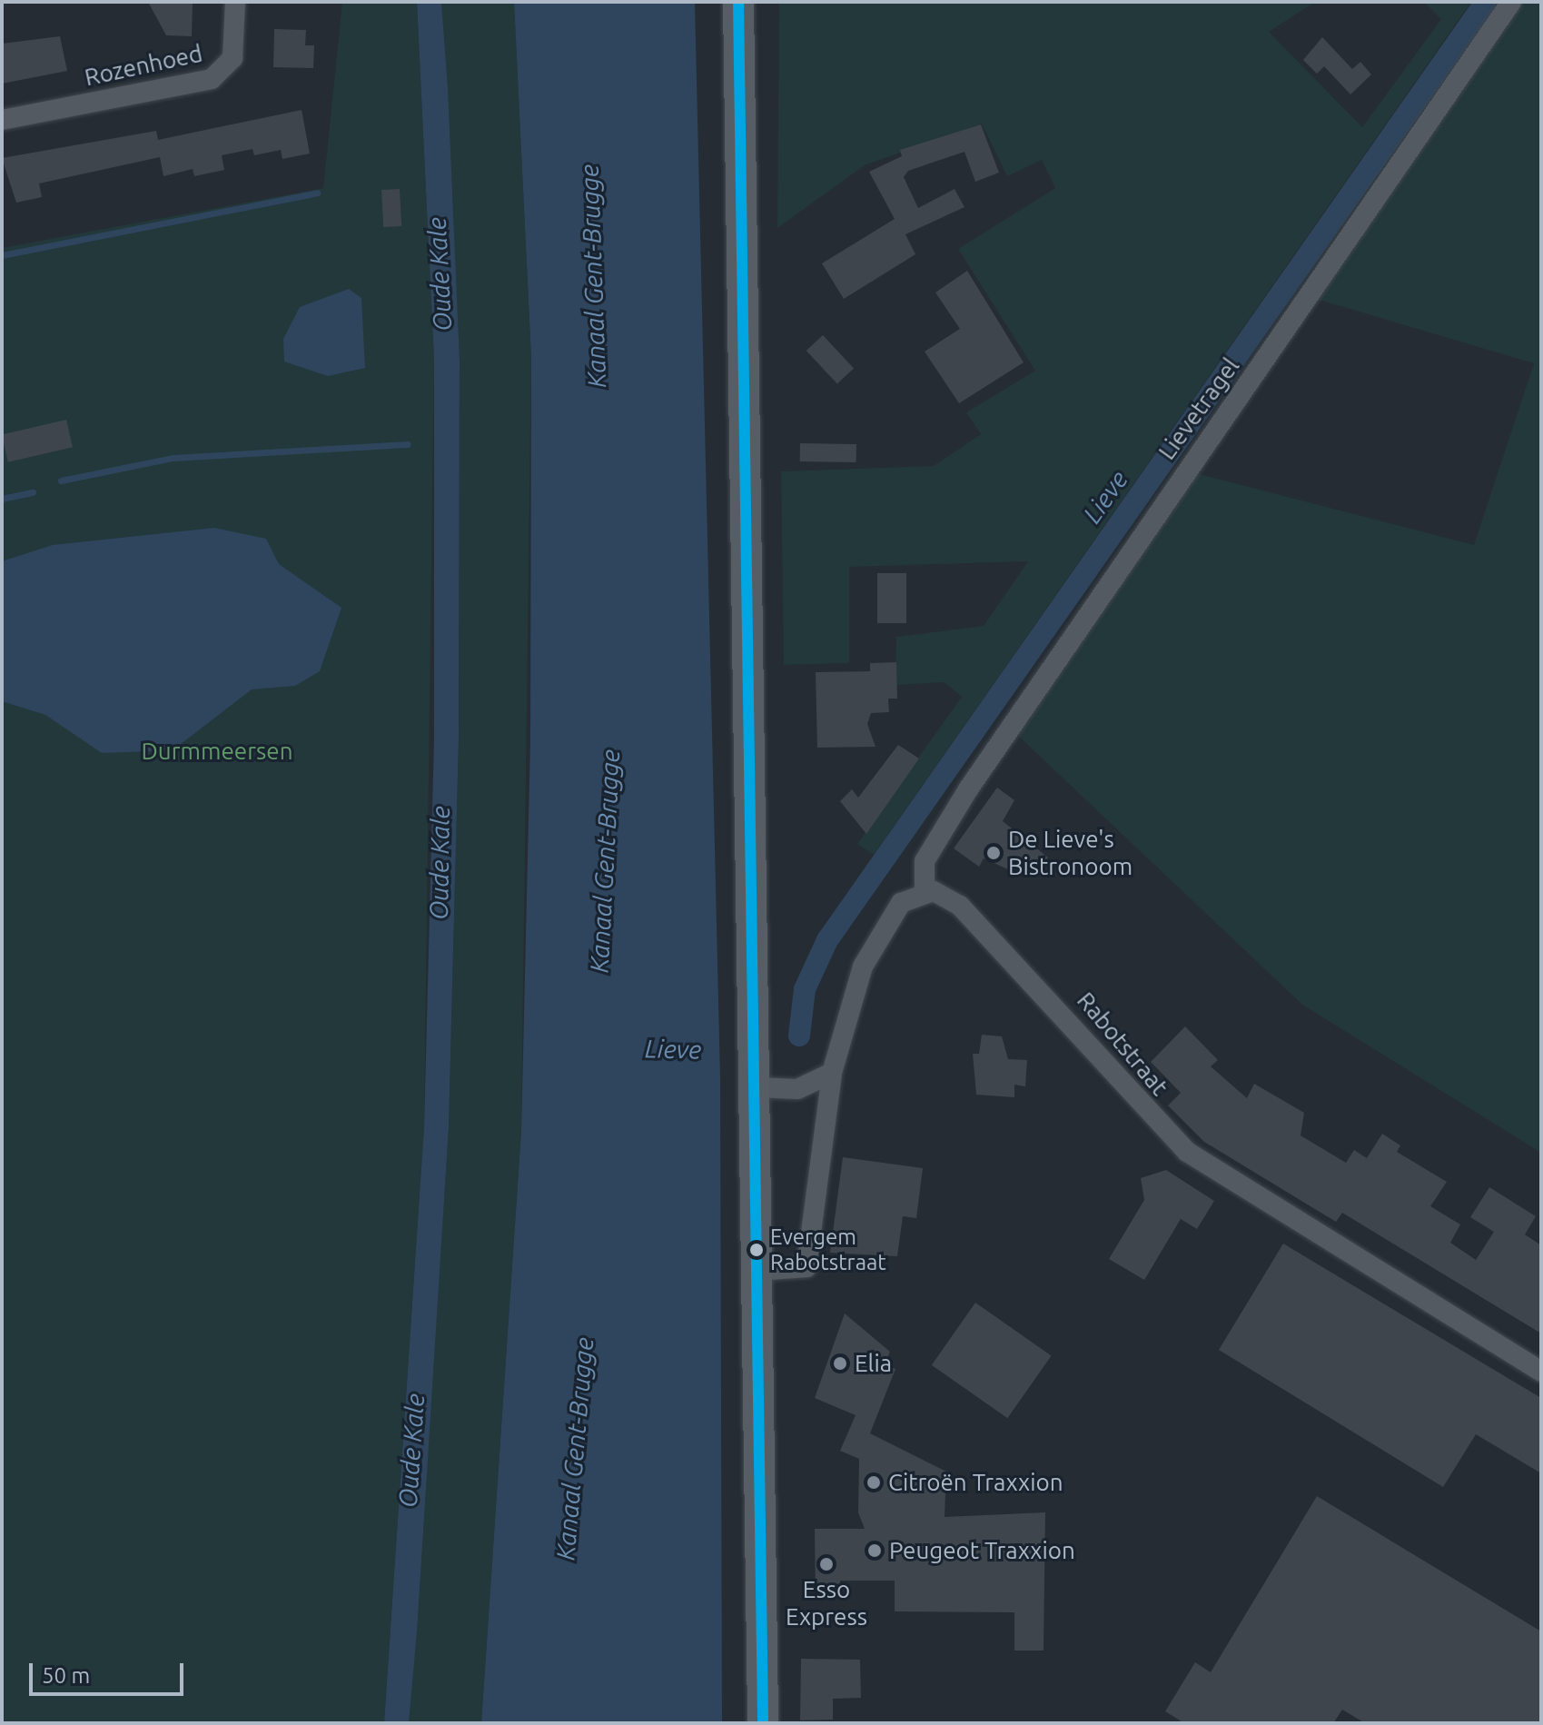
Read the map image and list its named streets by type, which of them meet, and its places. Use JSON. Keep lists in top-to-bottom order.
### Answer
{
  "streets": {
    "street": ["Rozenhoed", "Lievetragel", "Rabotstraat"]
  },
  "crossings": [
    ["Lievetragel", "Rabotstraat"]
  ],
  "water": ["Oude Kale", "Kanaal Gent-Brugge", "Lieve"],
  "parks": ["Durmmeersen"],
  "places": [
    "De Lieve's Bistronoom",
    "Evergem Rabotstraat",
    "Elia",
    "Citroën Traxxion",
    "Peugeot Traxxion",
    "Esso Express"
  ],
  "scale_bar": "50 m"
}
